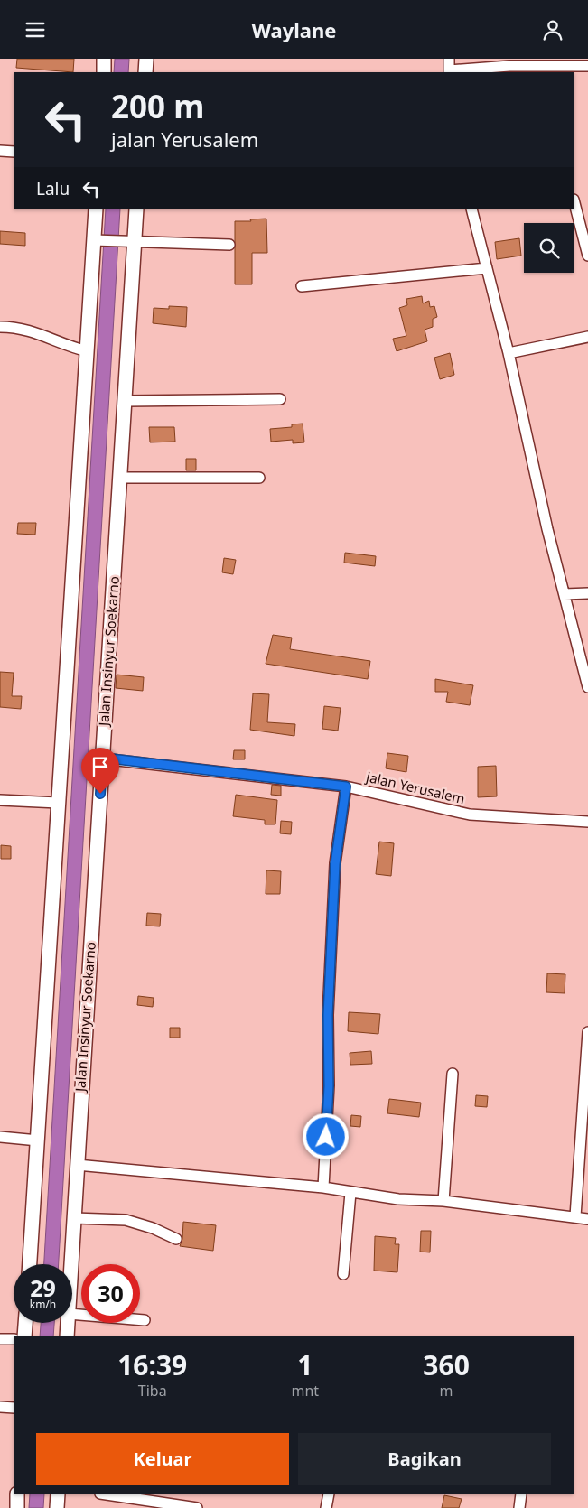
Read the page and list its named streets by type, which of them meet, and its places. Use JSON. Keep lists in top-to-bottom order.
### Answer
{
  "streets": {
    "street": ["Jalan Insinyur Soekarno", "jalan Yerusalem"]
  },
  "crossings": [
    ["Jalan Insinyur Soekarno", "jalan Yerusalem"]
  ],
  "page": {
    "header": "Waylane",
    "turn": ["200 m", "jalan Yerusalem"],
    "then": "Lalu",
    "speed": "29 km/h",
    "limit": "30",
    "eta": [
      "16:39",
      "Tiba",
      "1",
      "mnt",
      "360",
      "m"
    ],
    "buttons": ["Keluar", "Bagikan"]
  }
}
